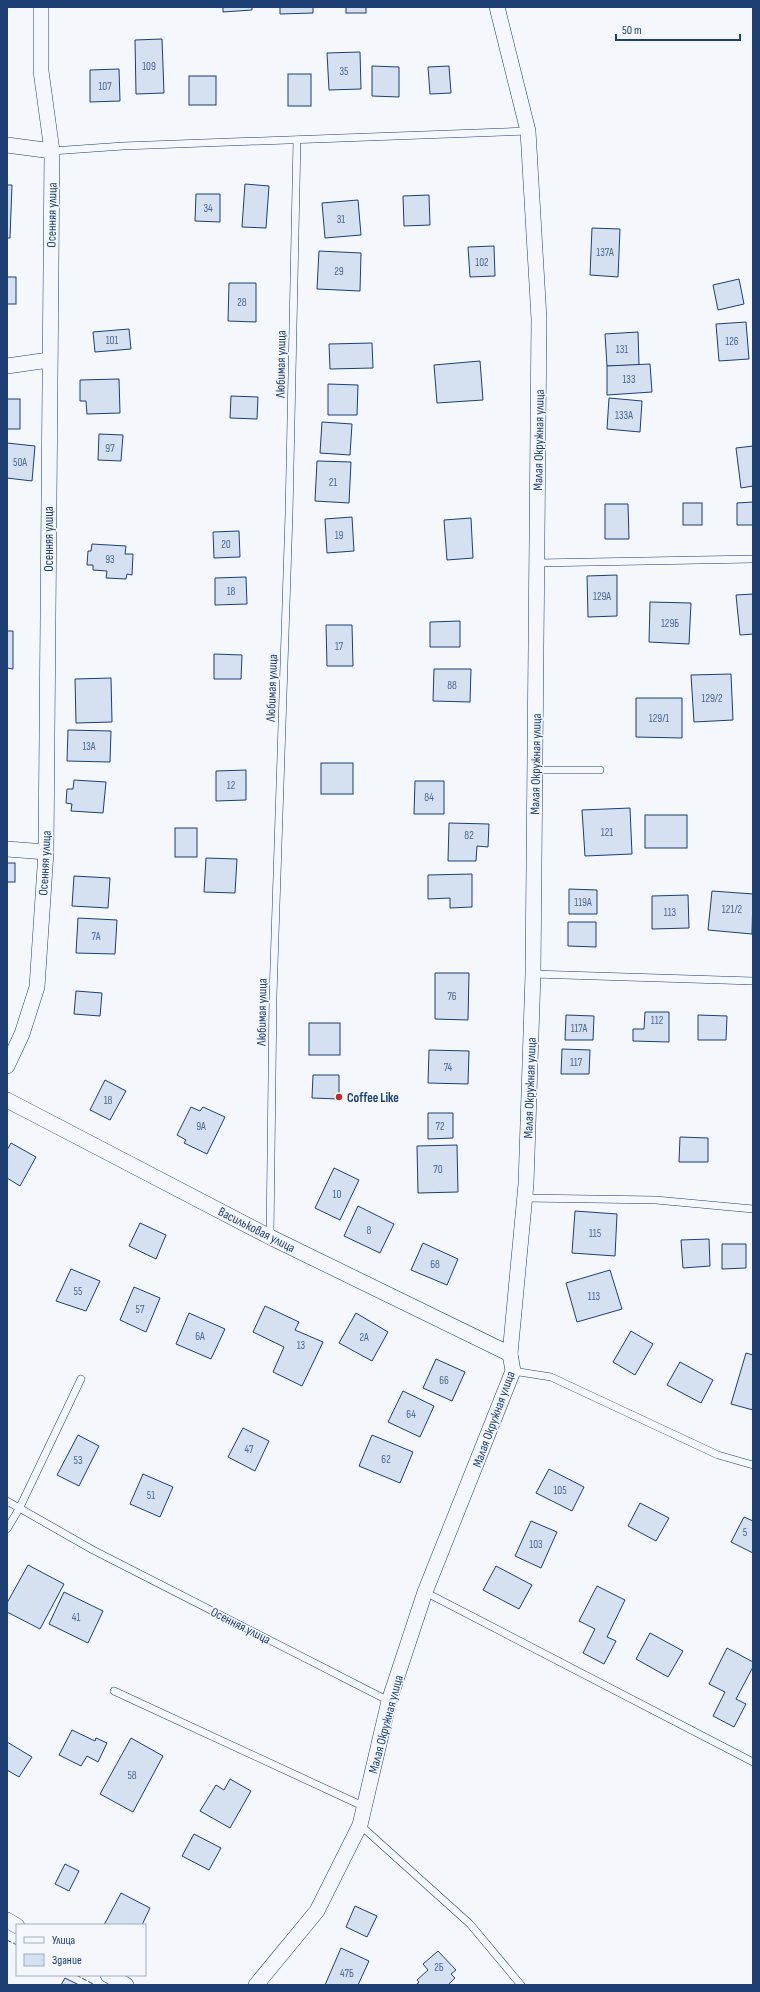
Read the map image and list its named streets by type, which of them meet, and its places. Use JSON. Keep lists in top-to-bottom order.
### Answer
{
  "streets": {
    "street": ["Осенняя улица", "Малая Окружная улица", "Васильковая улица"],
    "lane": ["Любимая улица"]
  },
  "crossings": [
    ["Осенняя улица", "Малая Окружная улица"],
    ["Любимая улица", "Васильковая улица"],
    ["Малая Окружная улица", "Васильковая улица"]
  ],
  "places": ["Coffee Like"],
  "house_numbers": [
    "109",
    "35",
    "107",
    "34",
    "31",
    "137А",
    "102",
    "29",
    "28",
    "101",
    "126",
    "131",
    "133",
    "133А",
    "97",
    "50А",
    "21",
    "19",
    "20",
    "93",
    "18",
    "129А",
    "129Б",
    "17",
    "88",
    "129/2",
    "129/1",
    "13А",
    "12",
    "84",
    "121",
    "82",
    "119А",
    "121/2",
    "113",
    "7А",
    "76",
    "112",
    "117А",
    "117",
    "74",
    "18",
    "9А",
    "72",
    "70",
    "10",
    "8",
    "115",
    "68",
    "55",
    "113",
    "57",
    "6А",
    "2А",
    "13",
    "66",
    "64",
    "47",
    "62",
    "53",
    "105",
    "51",
    "5",
    "103",
    "41",
    "58",
    "2Б",
    "47Б"
  ],
  "legend": ["Улица", "Здание"],
  "scale_bar": "50 m"
}
